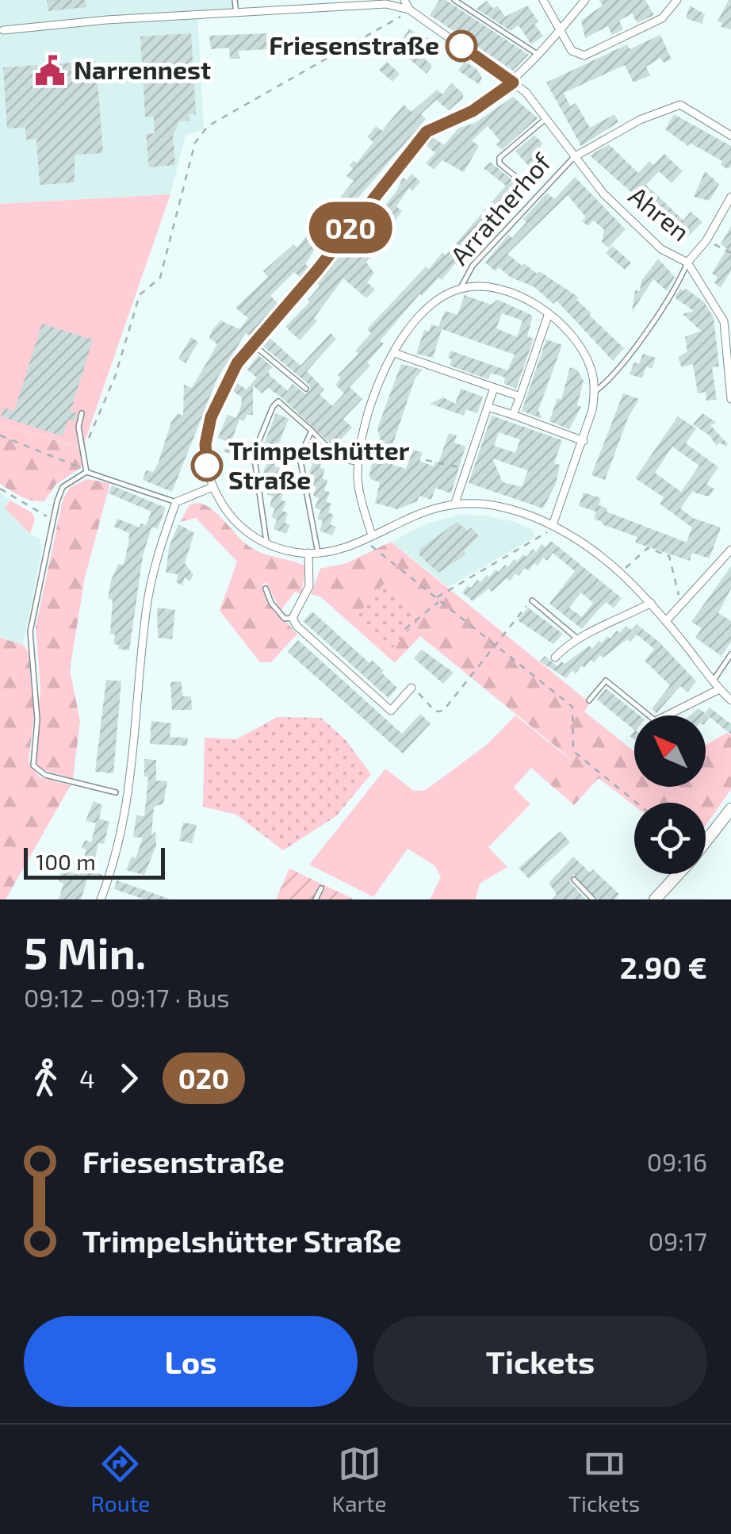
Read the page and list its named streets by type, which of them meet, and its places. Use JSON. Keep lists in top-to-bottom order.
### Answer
{
  "streets": {
    "street": ["Arratherhof", "Ahren"]
  },
  "crossings": [
    ["Arratherhof", "Ahren"]
  ],
  "places": {
    "other": ["Friesenstraße", "Trimpelshütter Straße"],
    "public building": ["Narrennest"]
  },
  "lines": ["bus line 020"],
  "scale_bar": "100 m",
  "north": "top left",
  "page": {
    "on_map": "020",
    "scale": "100 m",
    "heading": ["5 Min.", "09:12 – 09:17 · Bus", "2.90 €"],
    "legs": ["4", "020"],
    "list": [
      {
        "name": "Friesenstraße",
        "value": "09:16"
      },
      {
        "name": "Trimpelshütter Straße",
        "value": "09:17"
      }
    ],
    "buttons": ["Los", "Tickets"],
    "tabs": ["Route", "Karte", "Tickets"]
  }
}
